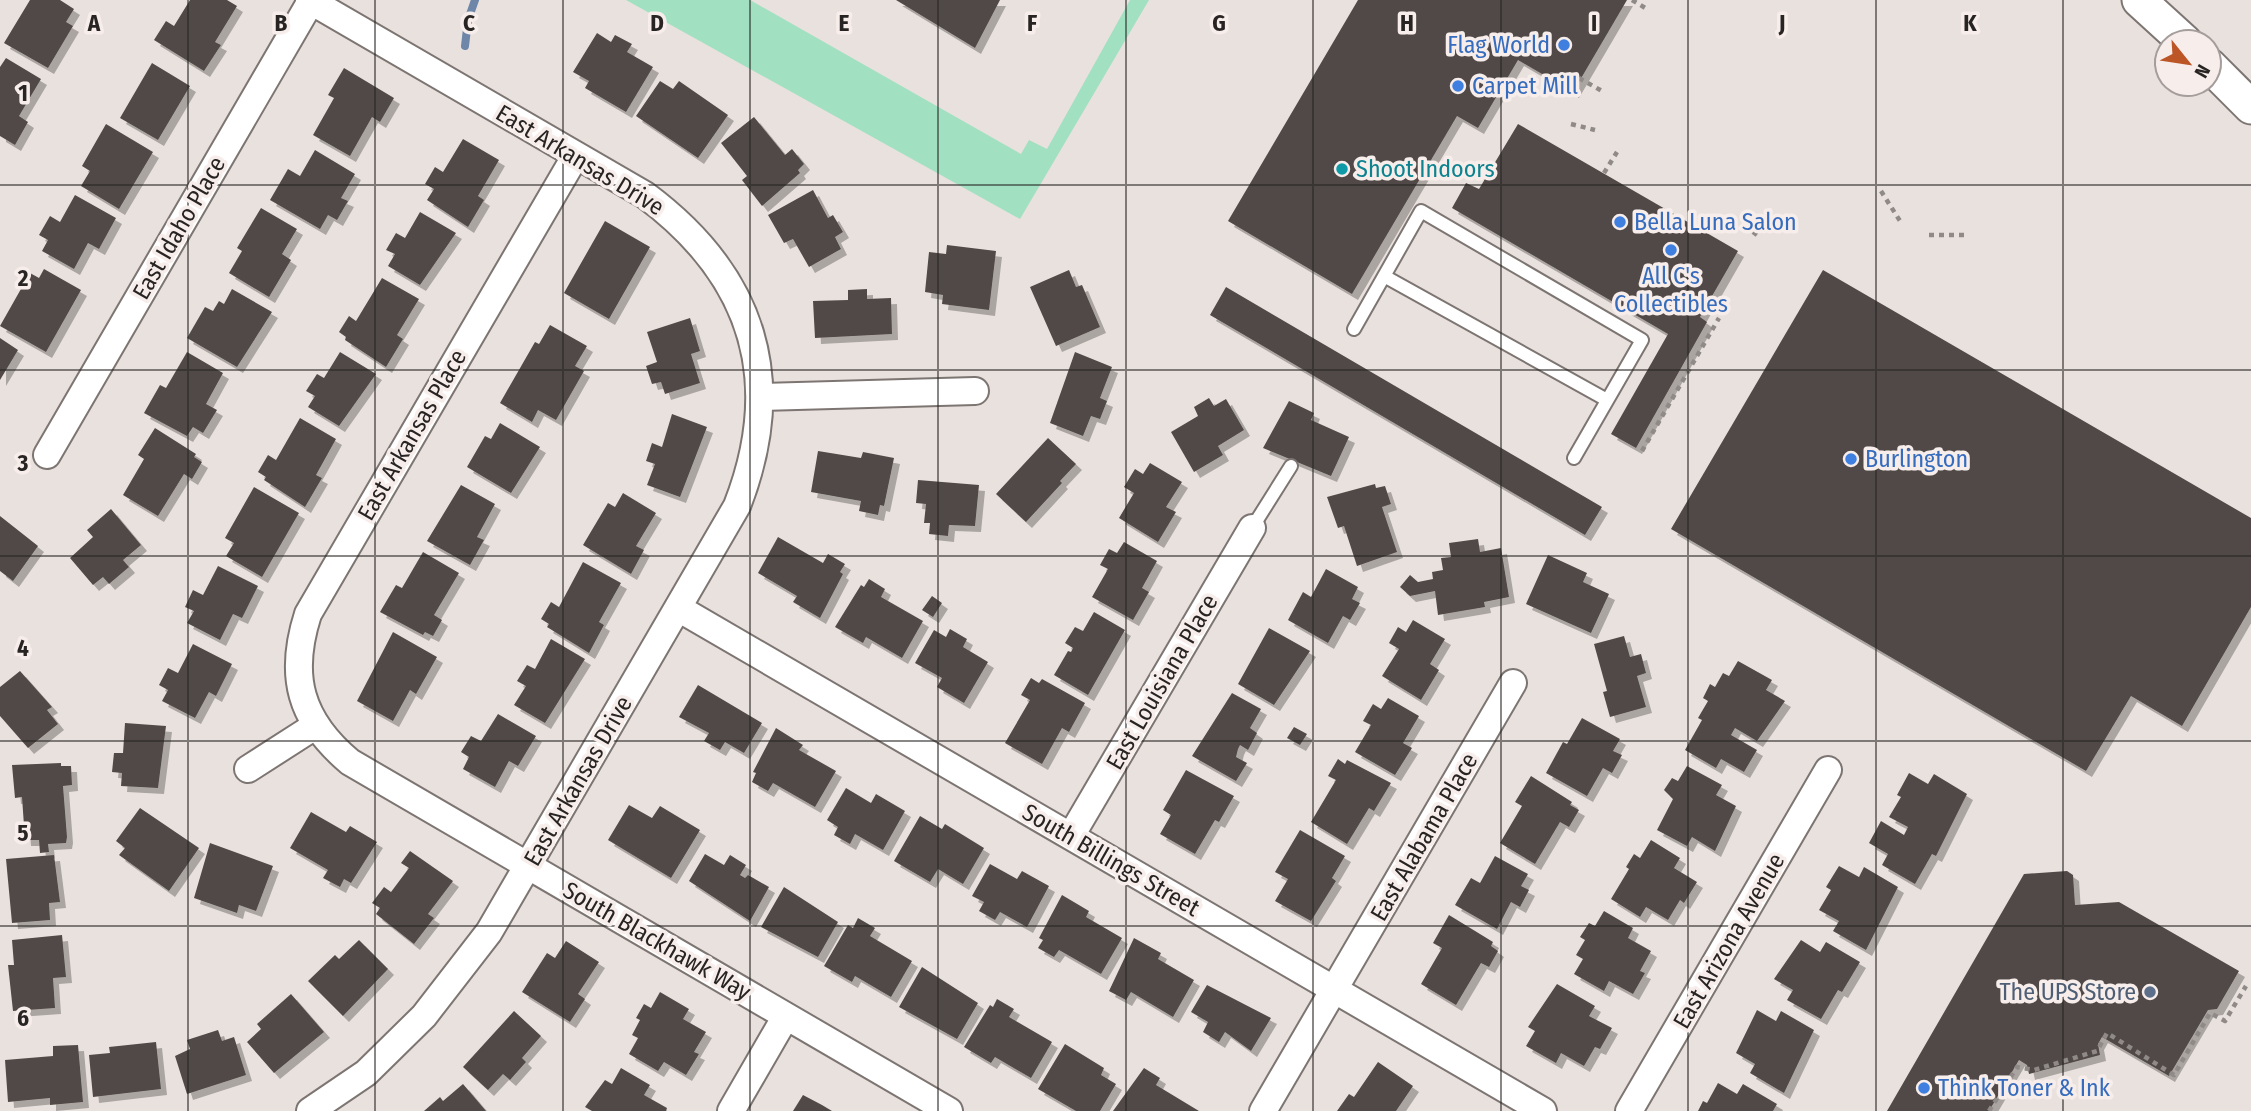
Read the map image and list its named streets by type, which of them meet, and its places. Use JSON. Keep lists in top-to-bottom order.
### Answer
{
  "streets": {
    "street": [
      "East Arkansas Drive",
      "East Idaho Place",
      "East Arkansas Place",
      "East Louisiana Place",
      "East Alabama Place",
      "South Billings Street",
      "South Blackhawk Way",
      "East Arizona Avenue"
    ]
  },
  "crossings": [
    ["East Arkansas Drive", "East Idaho Place"],
    ["East Arkansas Drive", "East Arkansas Place"],
    ["East Arkansas Drive", "South Billings Street"],
    ["East Arkansas Drive", "South Blackhawk Way"],
    ["East Arkansas Place", "South Blackhawk Way"],
    ["East Louisiana Place", "South Billings Street"],
    ["East Alabama Place", "South Billings Street"]
  ],
  "places": [
    "Flag World",
    "Carpet Mill",
    "Shoot Indoors",
    "Bella Luna Salon",
    "All C's Collectibles",
    "Burlington",
    "The UPS Store",
    "Think Toner & Ink"
  ],
  "north": "bottom right",
  "grid": {
    "columns": [
      "A",
      "B",
      "C",
      "D",
      "E",
      "F",
      "G",
      "H",
      "I",
      "J",
      "K"
    ],
    "rows": [
      "1",
      "2",
      "3",
      "4",
      "5",
      "6"
    ]
  }
}
